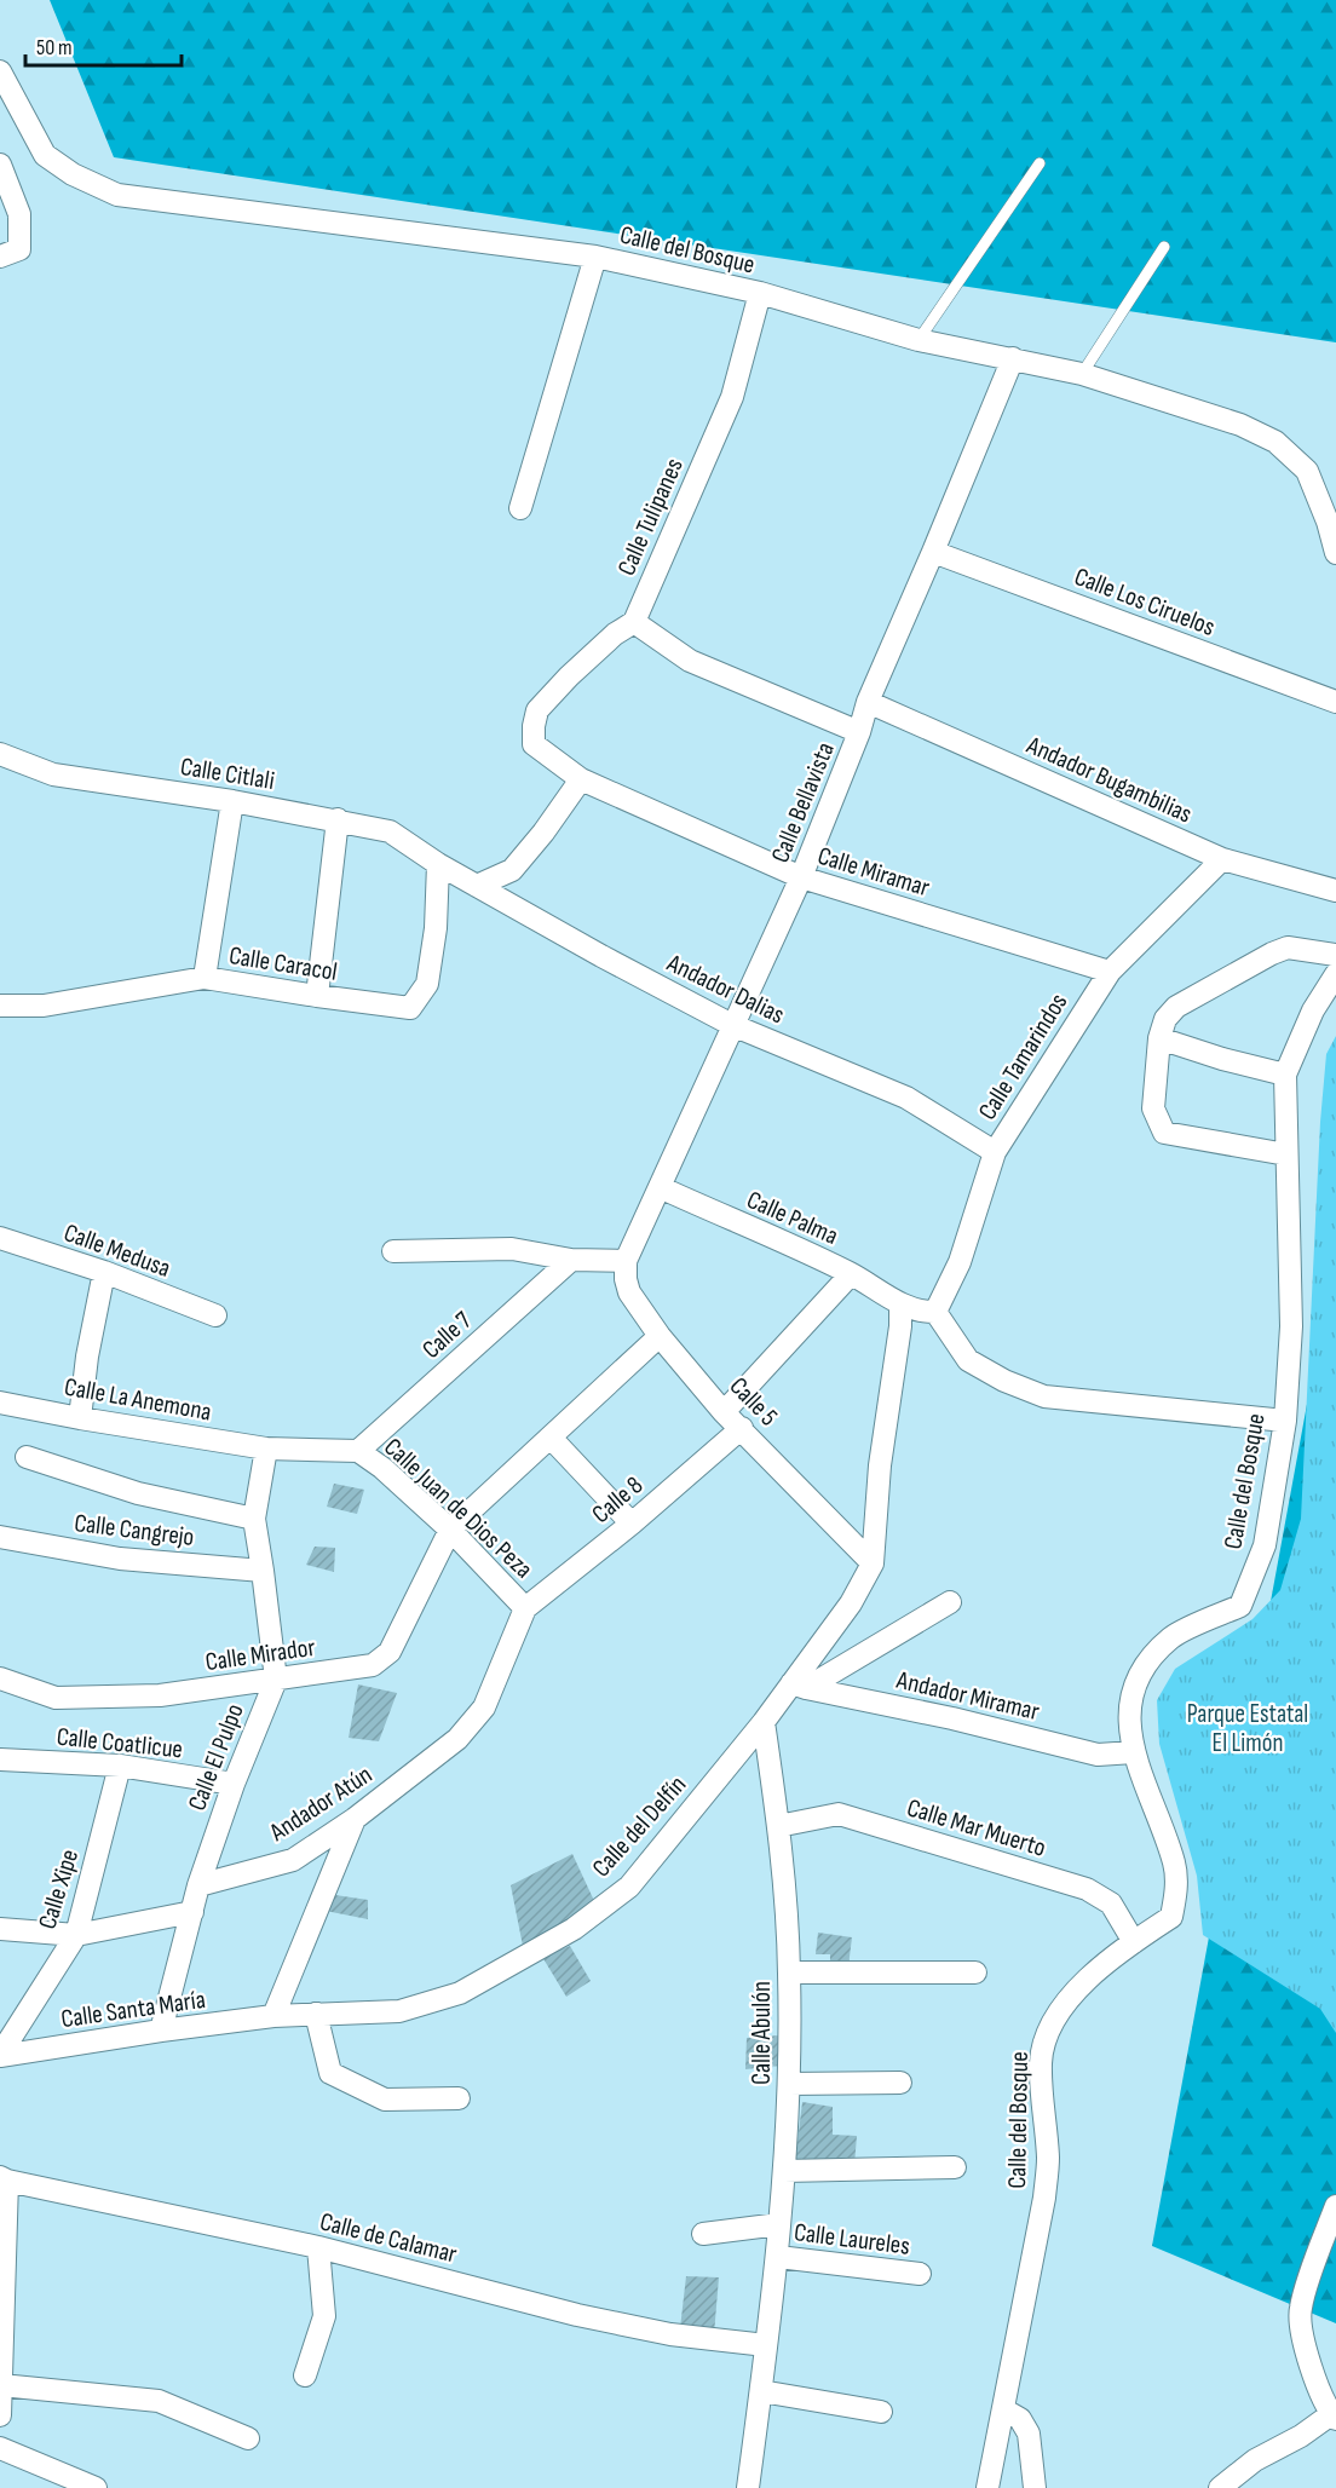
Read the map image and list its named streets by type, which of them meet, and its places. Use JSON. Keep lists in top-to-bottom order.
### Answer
{
  "streets": {
    "street": [
      "Calle del Bosque",
      "Calle Tulipanes",
      "Calle Los Ciruelos",
      "Calle Citlali",
      "Andador Bugambilias",
      "Calle Bellavista",
      "Calle Miramar",
      "Calle Caracol",
      "Andador Dalias",
      "Calle Tamarindos",
      "Calle Palma",
      "Calle Medusa",
      "Calle 7",
      "Calle La Anemona",
      "Calle 5",
      "Calle 8",
      "Calle Juan de Dios Peza",
      "Calle Cangrejo",
      "Calle Mirador",
      "Andador Miramar",
      "Calle Coatlicue",
      "Calle El Pulpo",
      "Andador Atún",
      "Calle del Delfín",
      "Calle Mar Muerto",
      "Calle Xipe",
      "Calle Santa María",
      "Calle Abulón",
      "Calle de Calamar",
      "Calle Laureles"
    ]
  },
  "crossings": [
    ["Calle del Bosque", "Calle Tulipanes"],
    ["Calle del Bosque", "Calle Bellavista"],
    ["Calle del Bosque", "Andador Miramar"],
    ["Calle del Bosque", "Calle Mar Muerto"],
    ["Calle Tulipanes", "Calle Miramar"],
    ["Calle Los Ciruelos", "Calle Bellavista"],
    ["Calle Citlali", "Calle Caracol"],
    ["Calle Citlali", "Andador Dalias"],
    ["Andador Bugambilias", "Calle Bellavista"],
    ["Andador Bugambilias", "Calle Tamarindos"],
    ["Calle Bellavista", "Calle Miramar"],
    ["Calle Bellavista", "Andador Dalias"],
    ["Calle Bellavista", "Calle Palma"],
    ["Calle Bellavista", "Calle 5"],
    ["Calle Miramar", "Calle Tamarindos"],
    ["Calle Caracol", "Andador Dalias"],
    ["Andador Dalias", "Calle Tamarindos"],
    ["Calle Tamarindos", "Calle Palma"],
    ["Calle 7", "Calle Juan de Dios Peza"],
    ["Calle La Anemona", "Calle Juan de Dios Peza"],
    ["Calle La Anemona", "Calle El Pulpo"],
    ["Calle 5", "Calle 8"],
    ["Calle 5", "Calle del Delfín"],
    ["Calle 8", "Calle Juan de Dios Peza"],
    ["Calle 8", "Andador Atún"],
    ["Calle Juan de Dios Peza", "Calle Mirador"],
    ["Calle Juan de Dios Peza", "Calle El Pulpo"],
    ["Calle Juan de Dios Peza", "Andador Atún"],
    ["Calle Cangrejo", "Calle El Pulpo"],
    ["Calle Mirador", "Calle El Pulpo"],
    ["Andador Miramar", "Calle del Delfín"],
    ["Calle Coatlicue", "Calle El Pulpo"],
    ["Calle Coatlicue", "Calle Xipe"],
    ["Calle El Pulpo", "Andador Atún"],
    ["Calle El Pulpo", "Calle Santa María"],
    ["Calle del Delfín", "Calle Santa María"],
    ["Calle del Delfín", "Calle Abulón"],
    ["Calle Mar Muerto", "Calle Abulón"],
    ["Calle Xipe", "Calle Santa María"],
    ["Calle Abulón", "Calle de Calamar"],
    ["Calle Abulón", "Calle Laureles"]
  ],
  "parks": ["Parque Estatal El Limón"],
  "scale_bar": "50 m"
}
